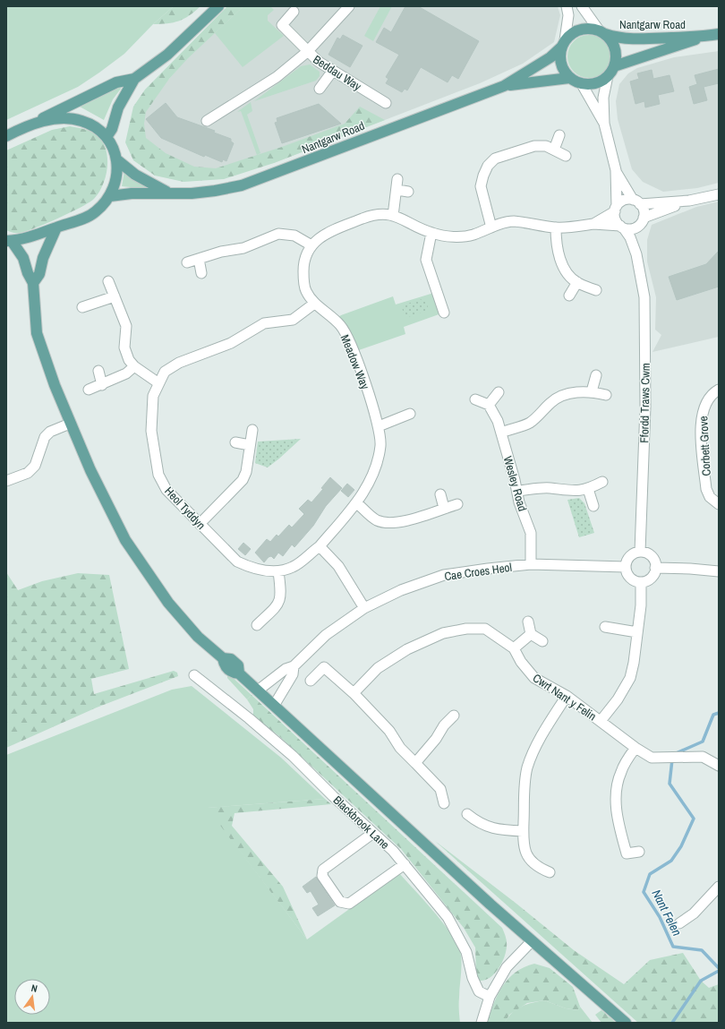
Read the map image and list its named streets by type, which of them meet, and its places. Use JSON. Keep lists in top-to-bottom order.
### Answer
{
  "streets": {
    "main road": ["Nantgarw Road"],
    "street": [
      "Beddau Way",
      "Meadow Way",
      "Ffordd Traws Cwm",
      "Corbett Grove",
      "Wesley Road",
      "Heol Tyddyn",
      "Cae Croes Heol",
      "Cwrt Nant y Felin",
      "Blackbrook Lane"
    ]
  },
  "crossings": [
    ["Meadow Way", "Ffordd Traws Cwm"],
    ["Meadow Way", "Heol Tyddyn"],
    ["Ffordd Traws Cwm", "Cae Croes Heol"],
    ["Wesley Road", "Cae Croes Heol"]
  ],
  "water": ["Nant Felen"],
  "north": "top"
}
